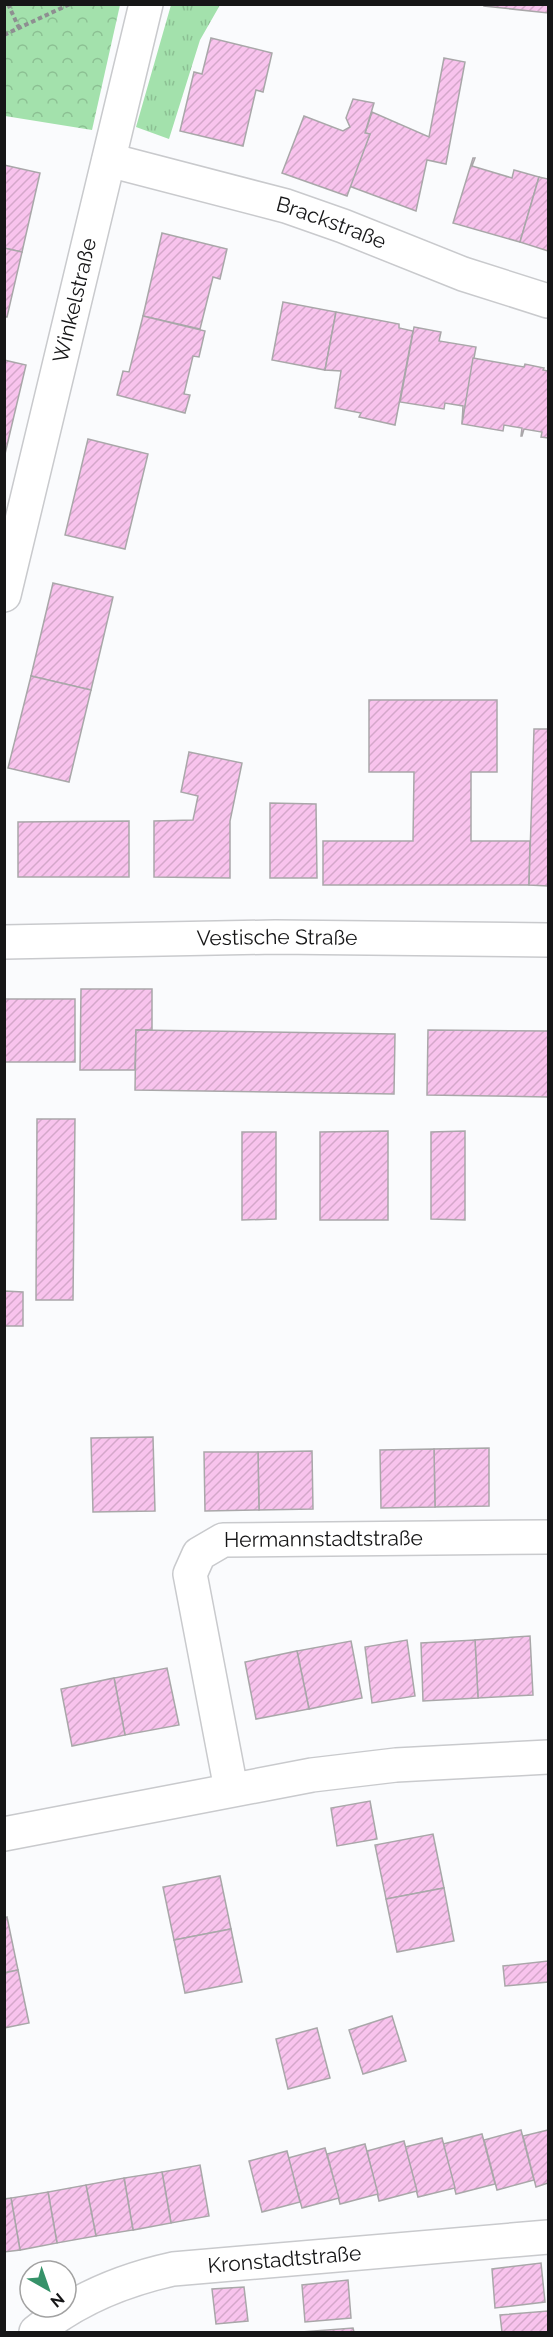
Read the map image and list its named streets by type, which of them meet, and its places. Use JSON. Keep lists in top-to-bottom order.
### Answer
{
  "streets": {
    "street": [
      "Brackstraße",
      "Winkelstraße",
      "Vestische Straße",
      "Hermannstadtstraße",
      "Kronstadtstraße"
    ]
  },
  "crossings": [
    ["Brackstraße", "Winkelstraße"]
  ],
  "north": "bottom right"
}
